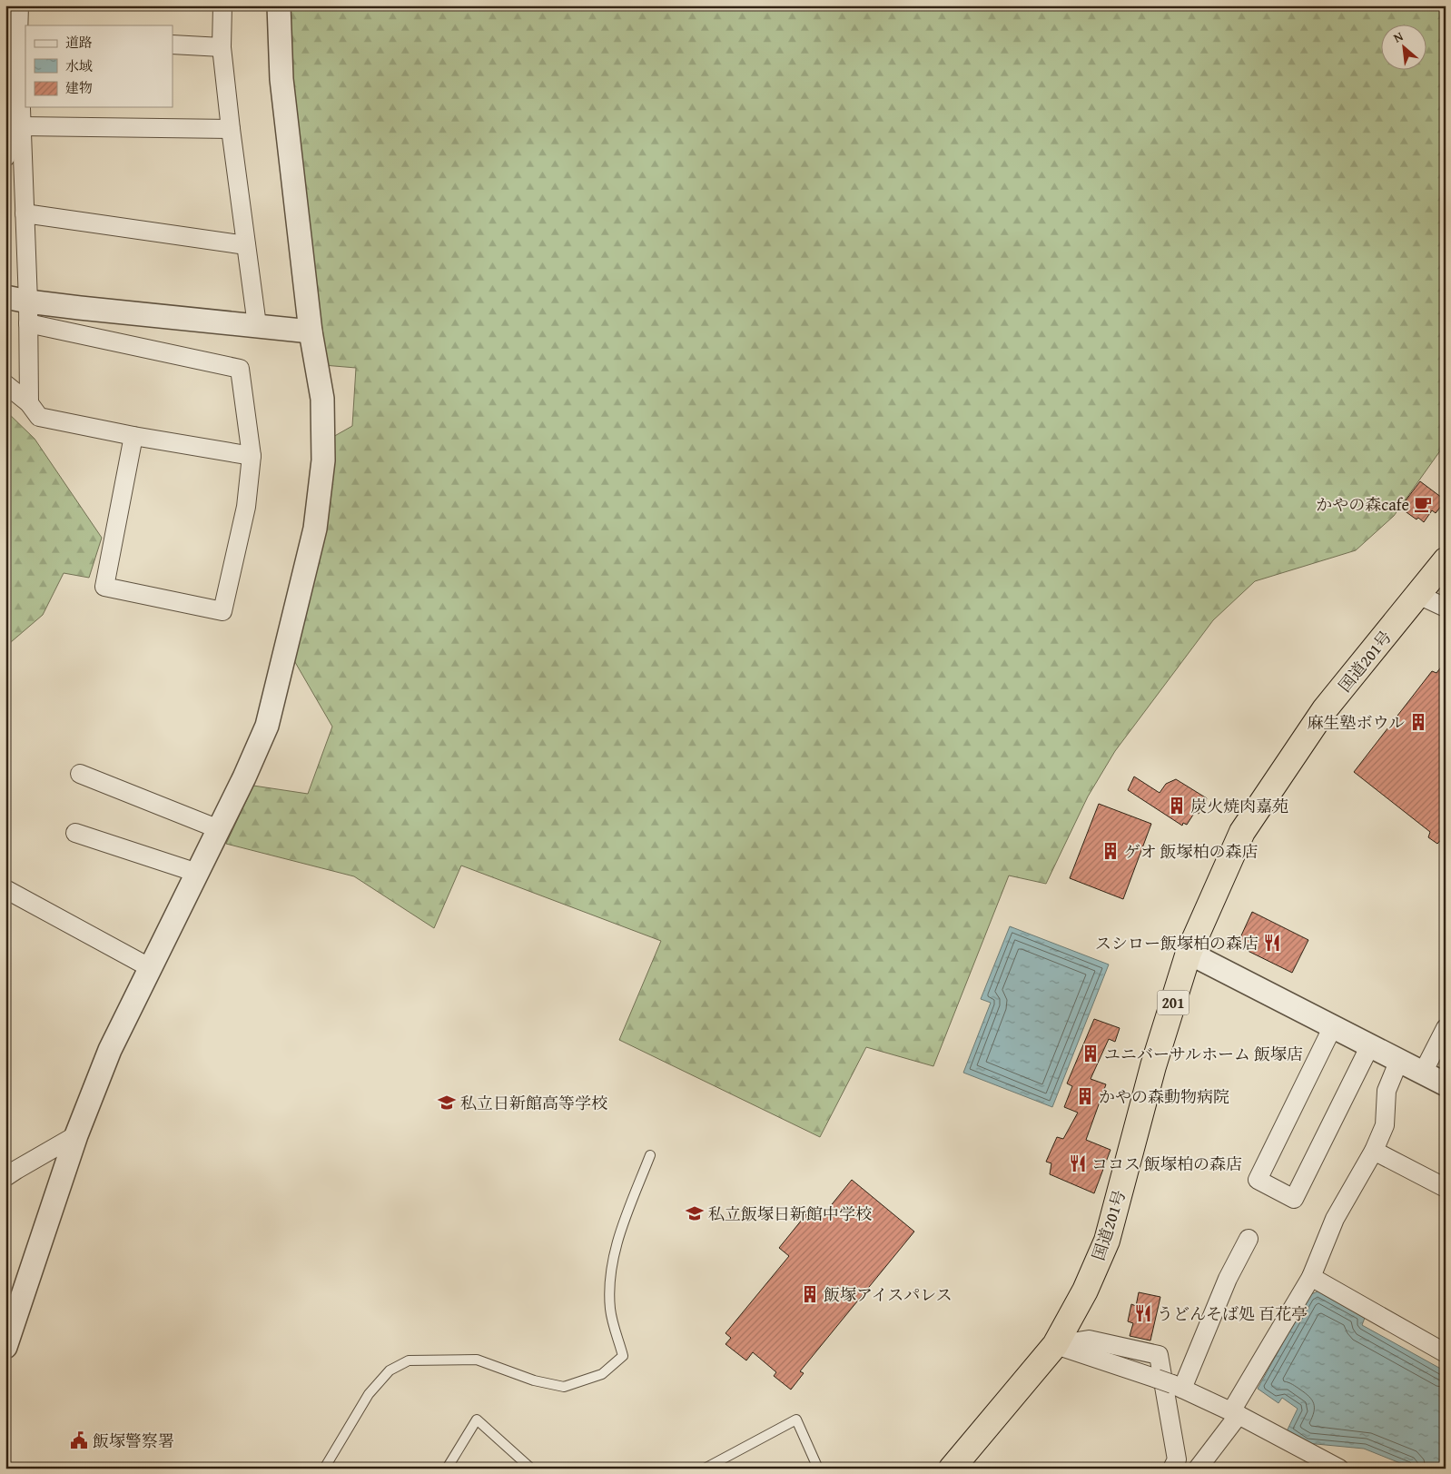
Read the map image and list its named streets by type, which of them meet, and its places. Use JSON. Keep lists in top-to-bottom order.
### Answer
{
  "streets": {
    "highway": ["国道201号", "201"]
  },
  "places": {
    "cafe": ["かやの森cafe"],
    "building": [
      "麻生塾ボウル",
      "炭火焼肉嘉苑",
      "ゲオ 飯塚柏の森店",
      "ユニバーサルホーム 飯塚店",
      "かやの森動物病院",
      "飯塚アイスパレス"
    ],
    "restaurant": ["スシロー飯塚柏の森店", "ココス 飯塚柏の森店", "うどんそば処 百花亭"],
    "school or university": ["私立日新館高等学校", "私立飯塚日新館中学校"],
    "public building": ["飯塚警察署"]
  },
  "legend": ["道路", "水域", "建物"],
  "north": "top left"
}
